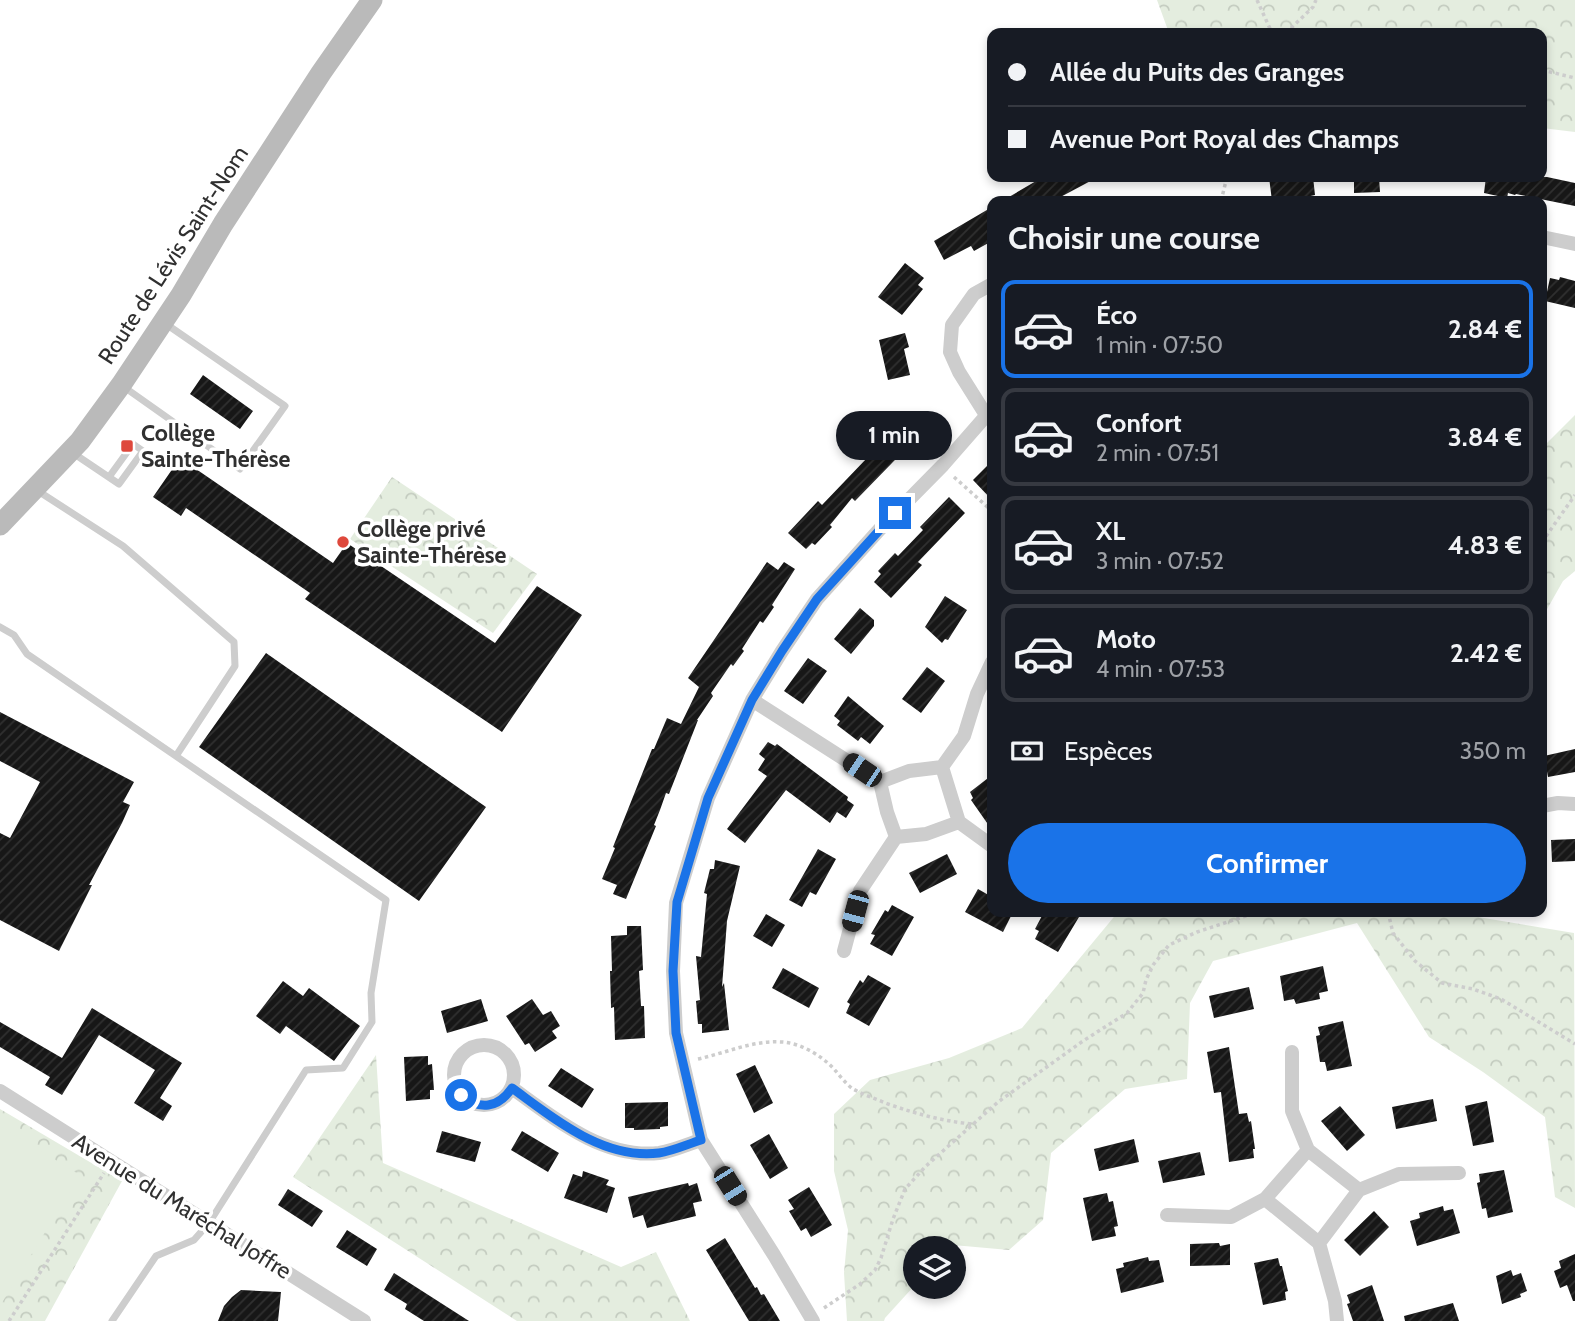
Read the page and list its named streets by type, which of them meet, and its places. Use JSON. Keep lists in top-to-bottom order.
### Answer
{
  "streets": {
    "street": ["Route de Lévis Saint-Nom", "Avenue du Maréchal Joffre"]
  },
  "places": {
    "transit": ["Collège Sainte-Thérèse"],
    "other": ["Collège privé Sainte-Thérèse"]
  },
  "page": {
    "banner": ["Allée du Puits des Granges", "Avenue Port Royal des Champs"],
    "heading": "Choisir une course",
    "list": [
      {
        "name": "Éco",
        "note": "1 min · 07:50",
        "value": "2.84 €"
      },
      {
        "name": "Confort",
        "note": "2 min · 07:51",
        "value": "3.84 €"
      },
      {
        "name": "XL",
        "note": "3 min · 07:52",
        "value": "4.83 €"
      },
      {
        "name": "Moto",
        "note": "4 min · 07:53",
        "value": "2.42 €"
      }
    ],
    "bubble": "1 min",
    "pay": ["Espèces", "350 m"],
    "buttons": "Confirmer"
  }
}
